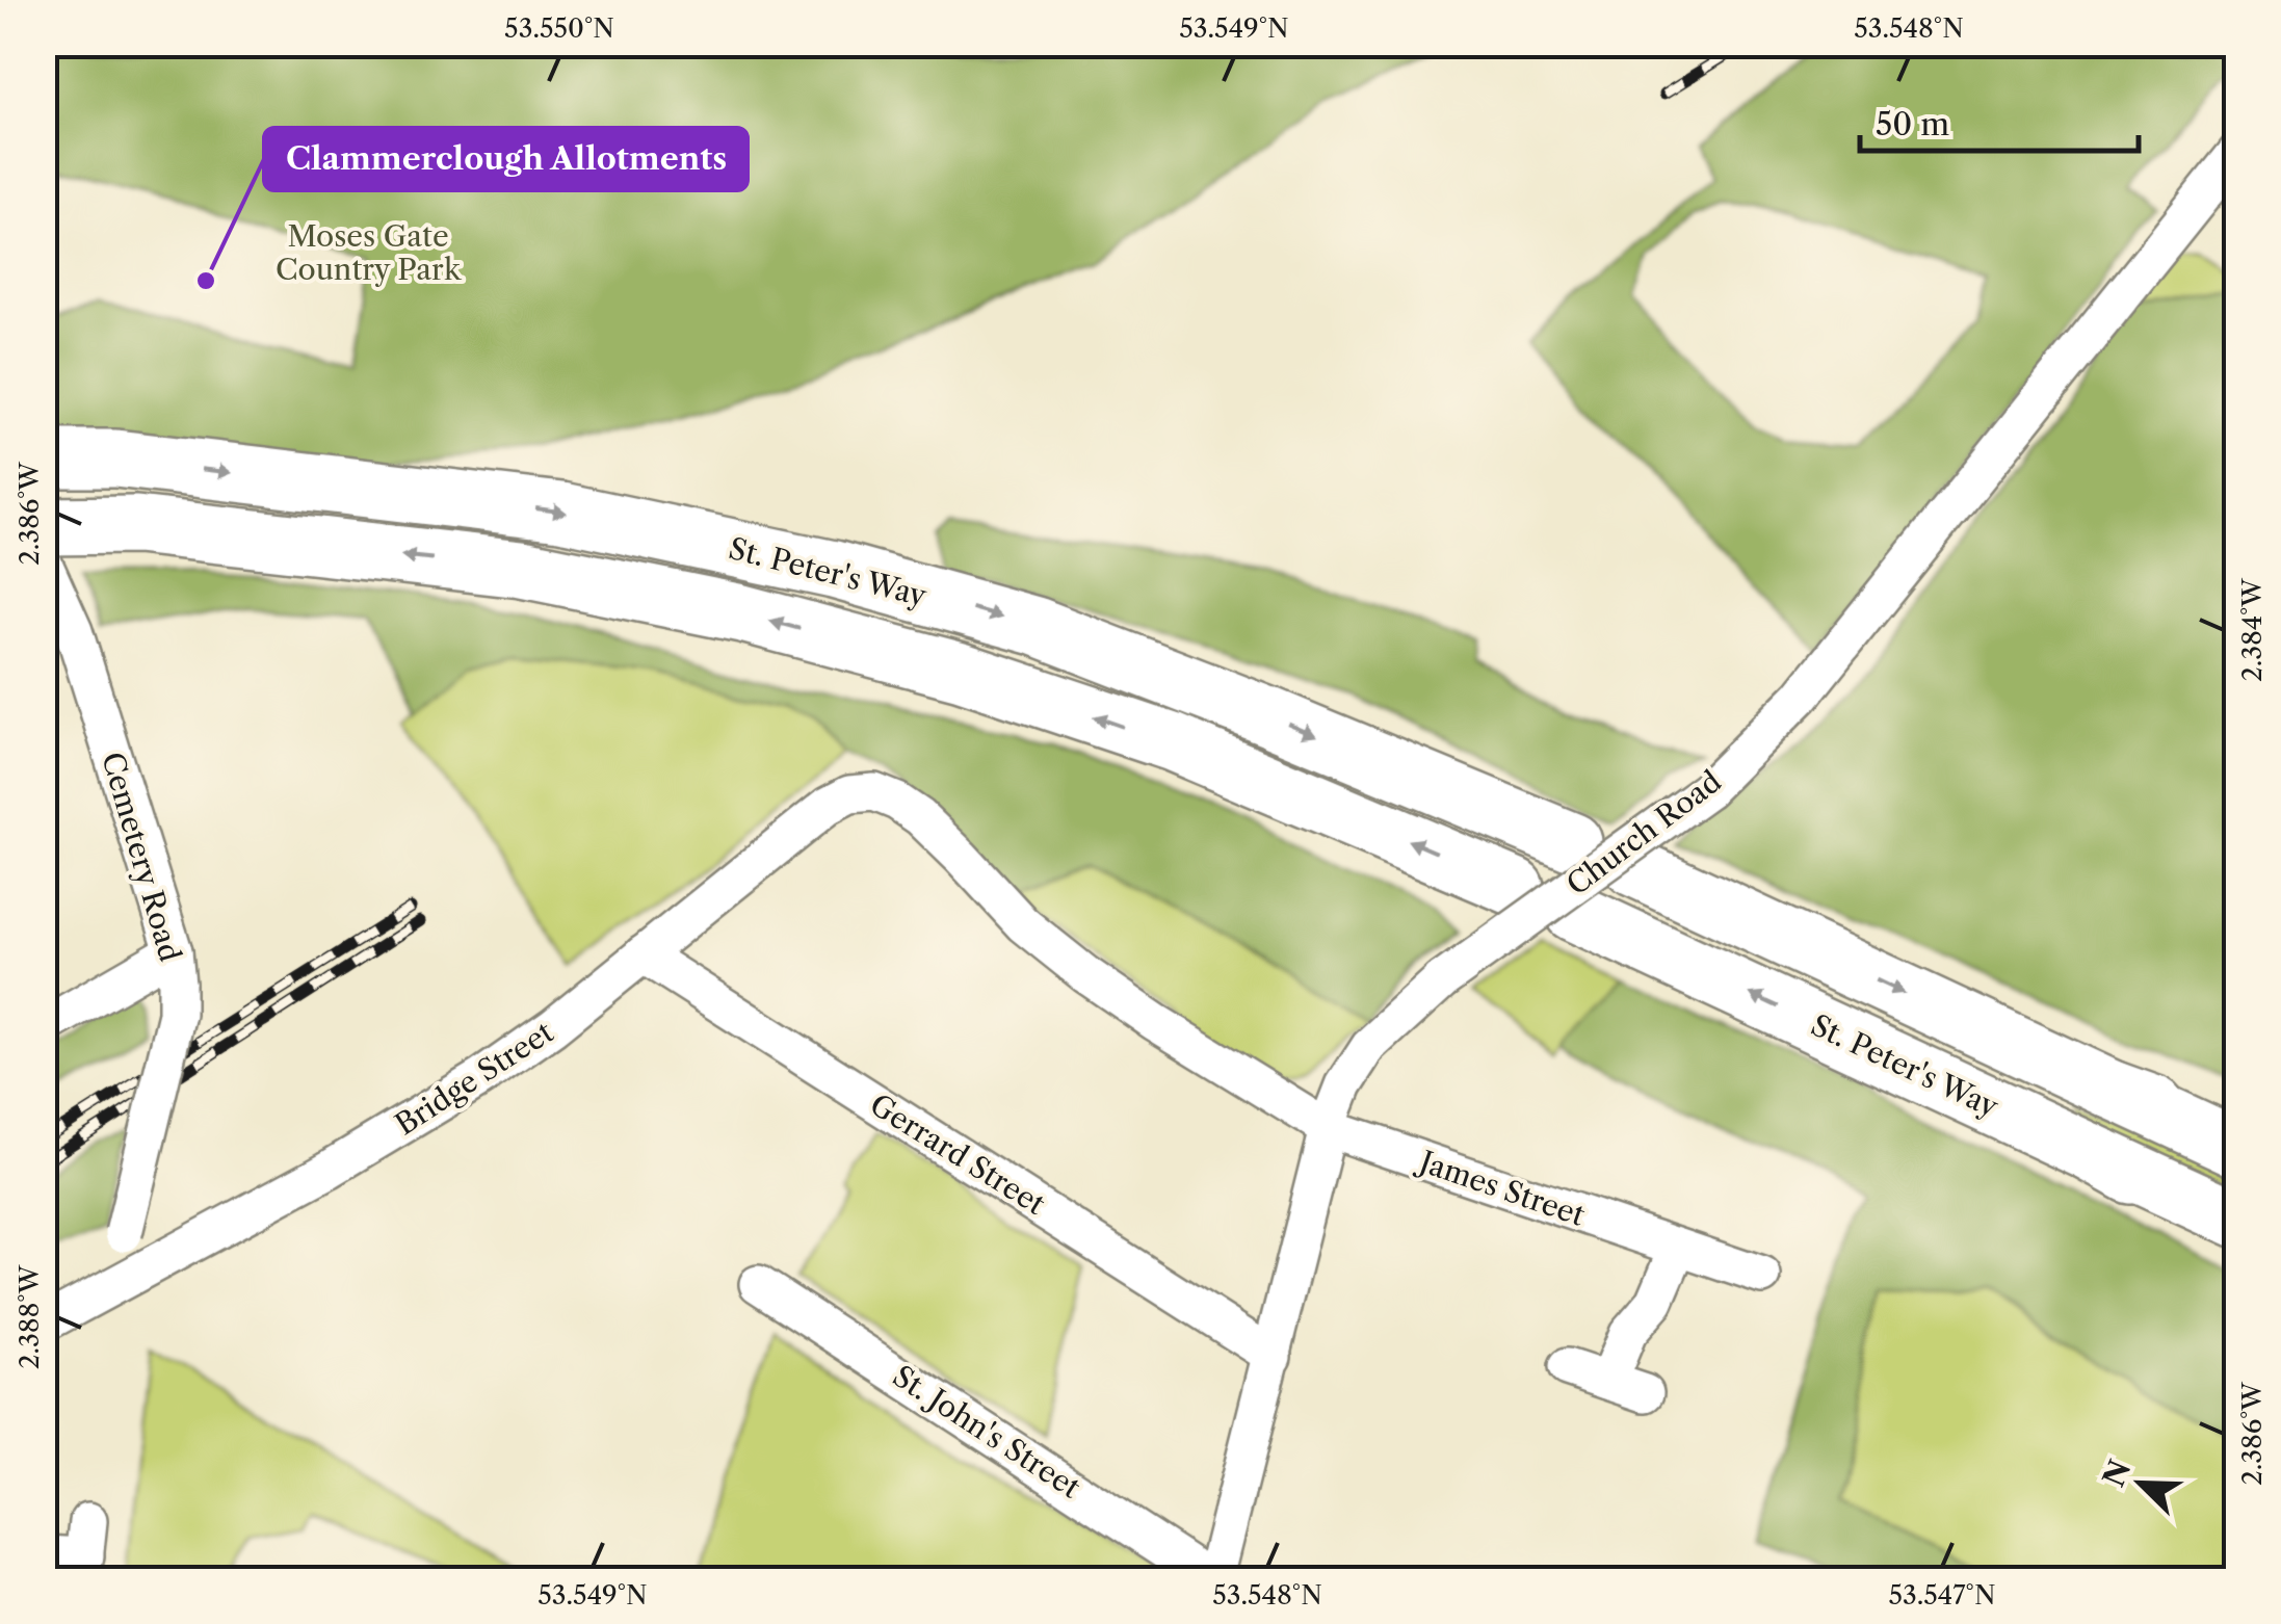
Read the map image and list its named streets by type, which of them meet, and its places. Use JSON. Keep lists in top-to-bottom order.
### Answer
{
  "streets": {
    "highway": ["St. Peter's Way"],
    "street": [
      "Church Road",
      "Cemetery Road",
      "Bridge Street",
      "Gerrard Street",
      "James Street",
      "St. John's Street"
    ]
  },
  "crossings": [
    ["Church Road", "Gerrard Street"],
    ["Church Road", "James Street"],
    ["Church Road", "St. John's Street"],
    ["Cemetery Road", "Bridge Street"],
    ["Bridge Street", "Gerrard Street"],
    ["Bridge Street", "James Street"]
  ],
  "parks": ["Moses Gate Country Park"],
  "places": ["Clammerclough Allotments"],
  "scale_bar": "50 m",
  "north": "top left",
  "coordinates": [
    "53.550°N",
    "53.549°N",
    "53.548°N",
    "2.386°W",
    "2.384°W",
    "2.388°W",
    "53.547°N"
  ]
}
